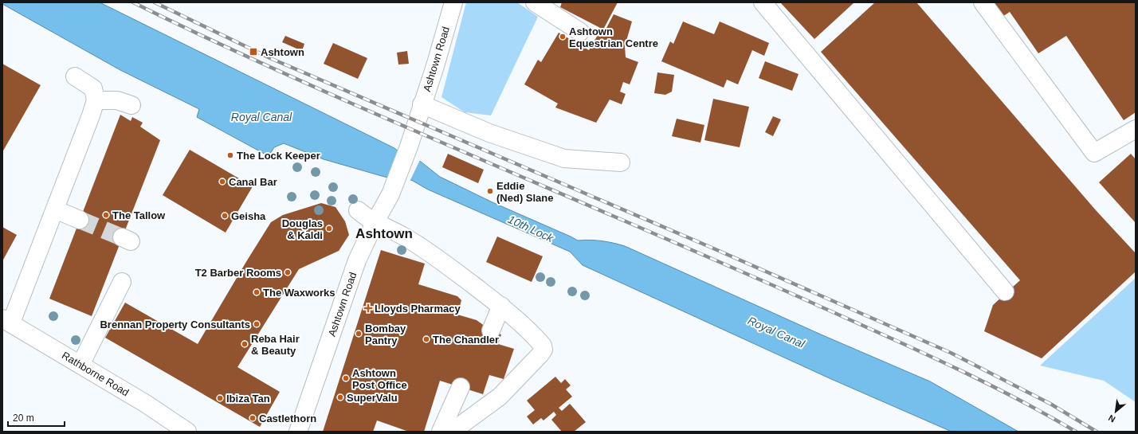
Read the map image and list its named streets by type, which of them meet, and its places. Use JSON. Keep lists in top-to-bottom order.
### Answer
{
  "streets": {
    "street": ["Ashtown Road", "Rathborne Road"]
  },
  "districts": ["Ashtown"],
  "water": ["Royal Canal", "10th Lock"],
  "places": {
    "other": [
      "Ashtown Equestrian Centre",
      "The Lock Keeper",
      "Canal Bar",
      "Eddie (Ned) Slane",
      "The Tallow",
      "Geisha",
      "Douglas & Kaldi",
      "T2 Barber Rooms",
      "The Waxworks",
      "Brennan Property Consultants",
      "Bombay Pantry",
      "The Chandler",
      "Reba Hair & Beauty",
      "Ashtown Post Office",
      "SuperValu",
      "Ibiza Tan",
      "Castlethorn"
    ],
    "transit": ["Ashtown"],
    "health": ["Lloyds Pharmacy"]
  },
  "scale_bar": "20 m",
  "north": "bottom left"
}
